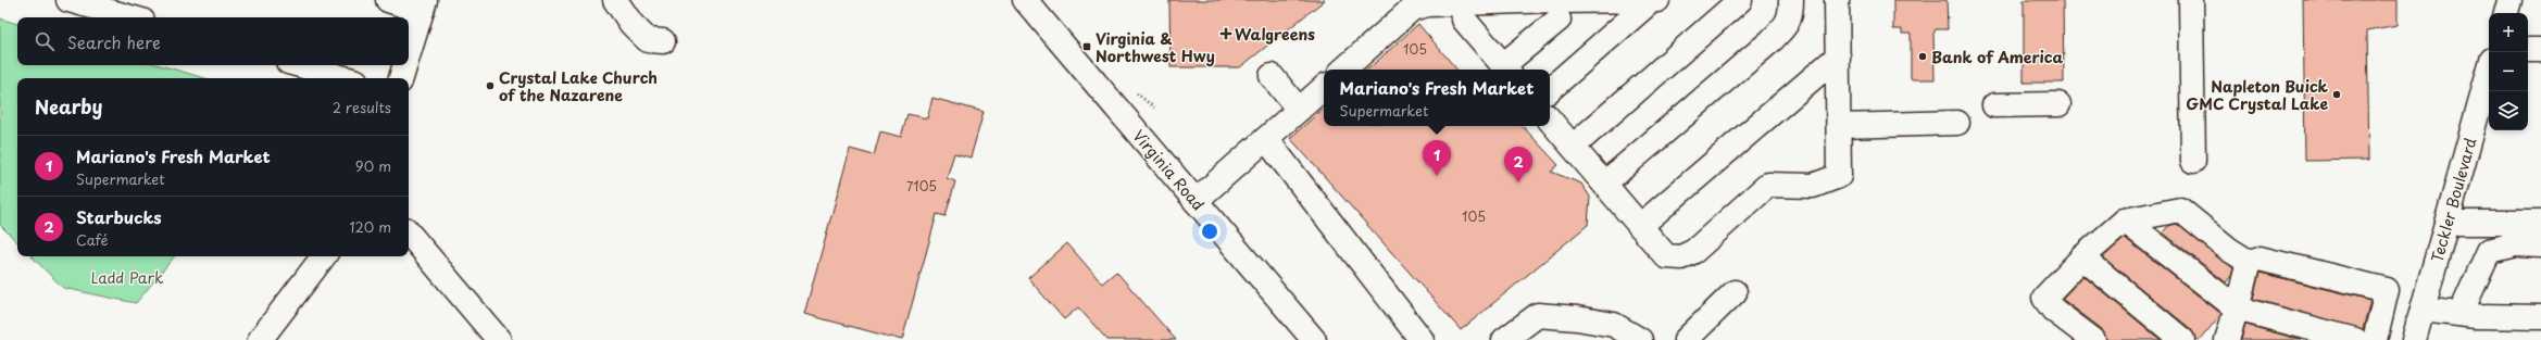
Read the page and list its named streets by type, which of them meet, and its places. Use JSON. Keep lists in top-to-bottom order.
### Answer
{
  "streets": {
    "street": ["Virginia Road", "Teckler Boulevard"]
  },
  "parks": ["Ladd Park"],
  "places": {
    "health": ["Walgreens"],
    "transit": ["Virginia & Northwest Hwy"],
    "other": ["Bank of America", "Crystal Lake Church of the Nazarene", "Napleton Buick GMC Crystal Lake"]
  },
  "house_numbers": ["105", "7105", "105"],
  "page": {
    "map_buttons": ["+", "−"],
    "search": "Search here",
    "popup": ["Mariano's Fresh Market", "Supermarket"],
    "heading": ["Nearby", "2 results"],
    "list": [
      {
        "mark": "1",
        "name": "Mariano's Fresh Market",
        "note": "Supermarket",
        "value": "90 m"
      },
      {
        "mark": "2",
        "name": "Starbucks",
        "note": "Café",
        "value": "120 m"
      }
    ],
    "pins": ["1", "2"]
  }
}
